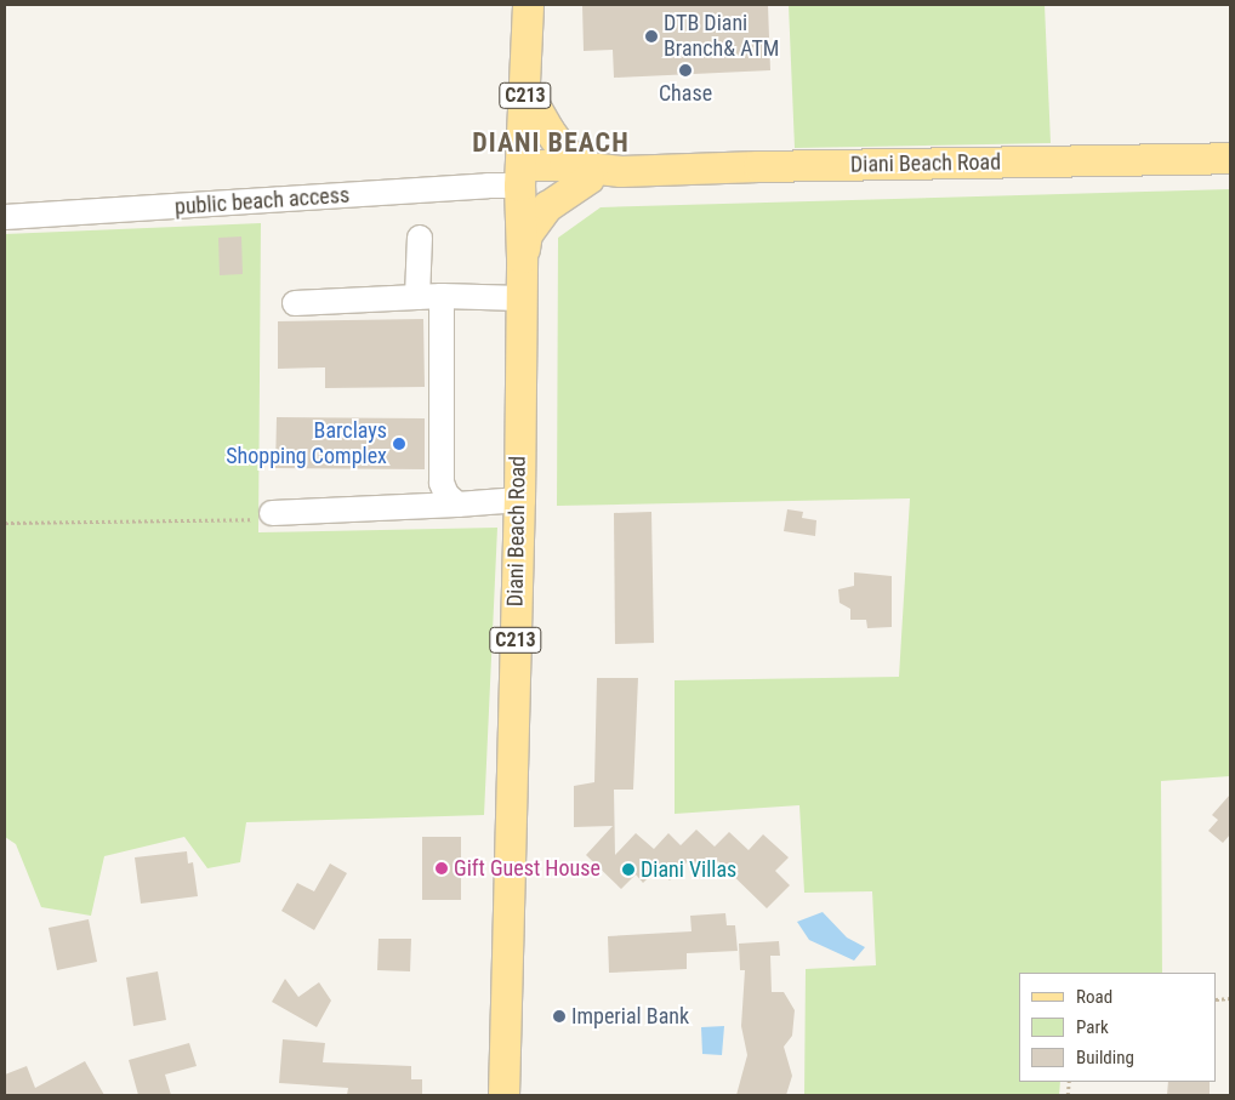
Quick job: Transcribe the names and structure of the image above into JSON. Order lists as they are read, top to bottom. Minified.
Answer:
{"streets":{"main road":["C213","Diani Beach Road"],"street":["public beach access"]},"crossings":[["Diani Beach Road","public beach access"]],"districts":["DIANI BEACH"],"places":["DTB Diani Branch& ATM","Chase","Barclays Shopping Complex","Gift Guest House","Diani Villas","Imperial Bank"],"legend":["Road","Park","Building"]}
